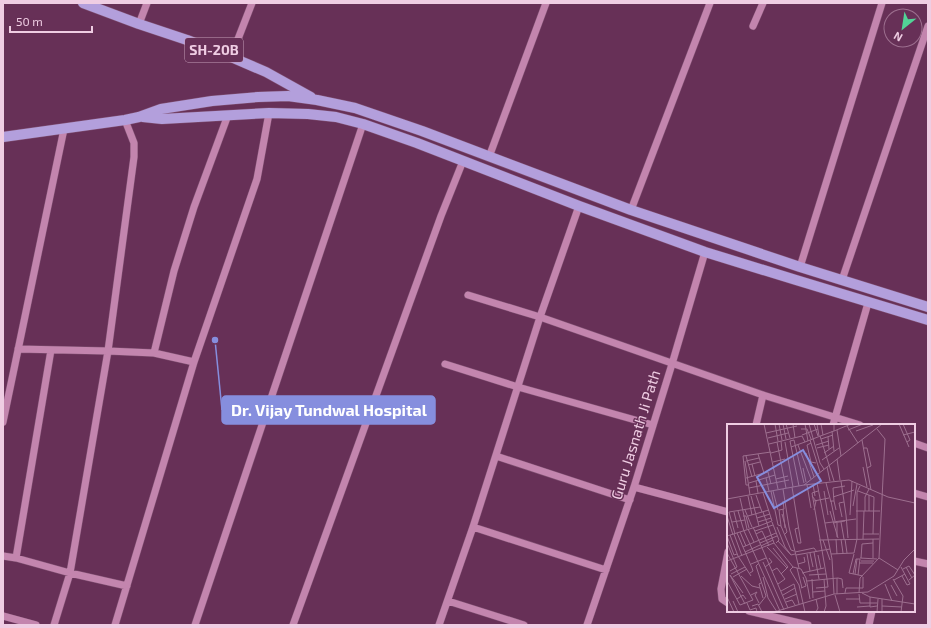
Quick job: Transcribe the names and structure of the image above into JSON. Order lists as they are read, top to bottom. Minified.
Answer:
{"streets":{"main road":["SH-20B"],"street":["Guru Jasnath Ji Path"]},"places":["Dr. Vijay Tundwal Hospital"],"scale_bar":"50 m","north":"bottom left"}
